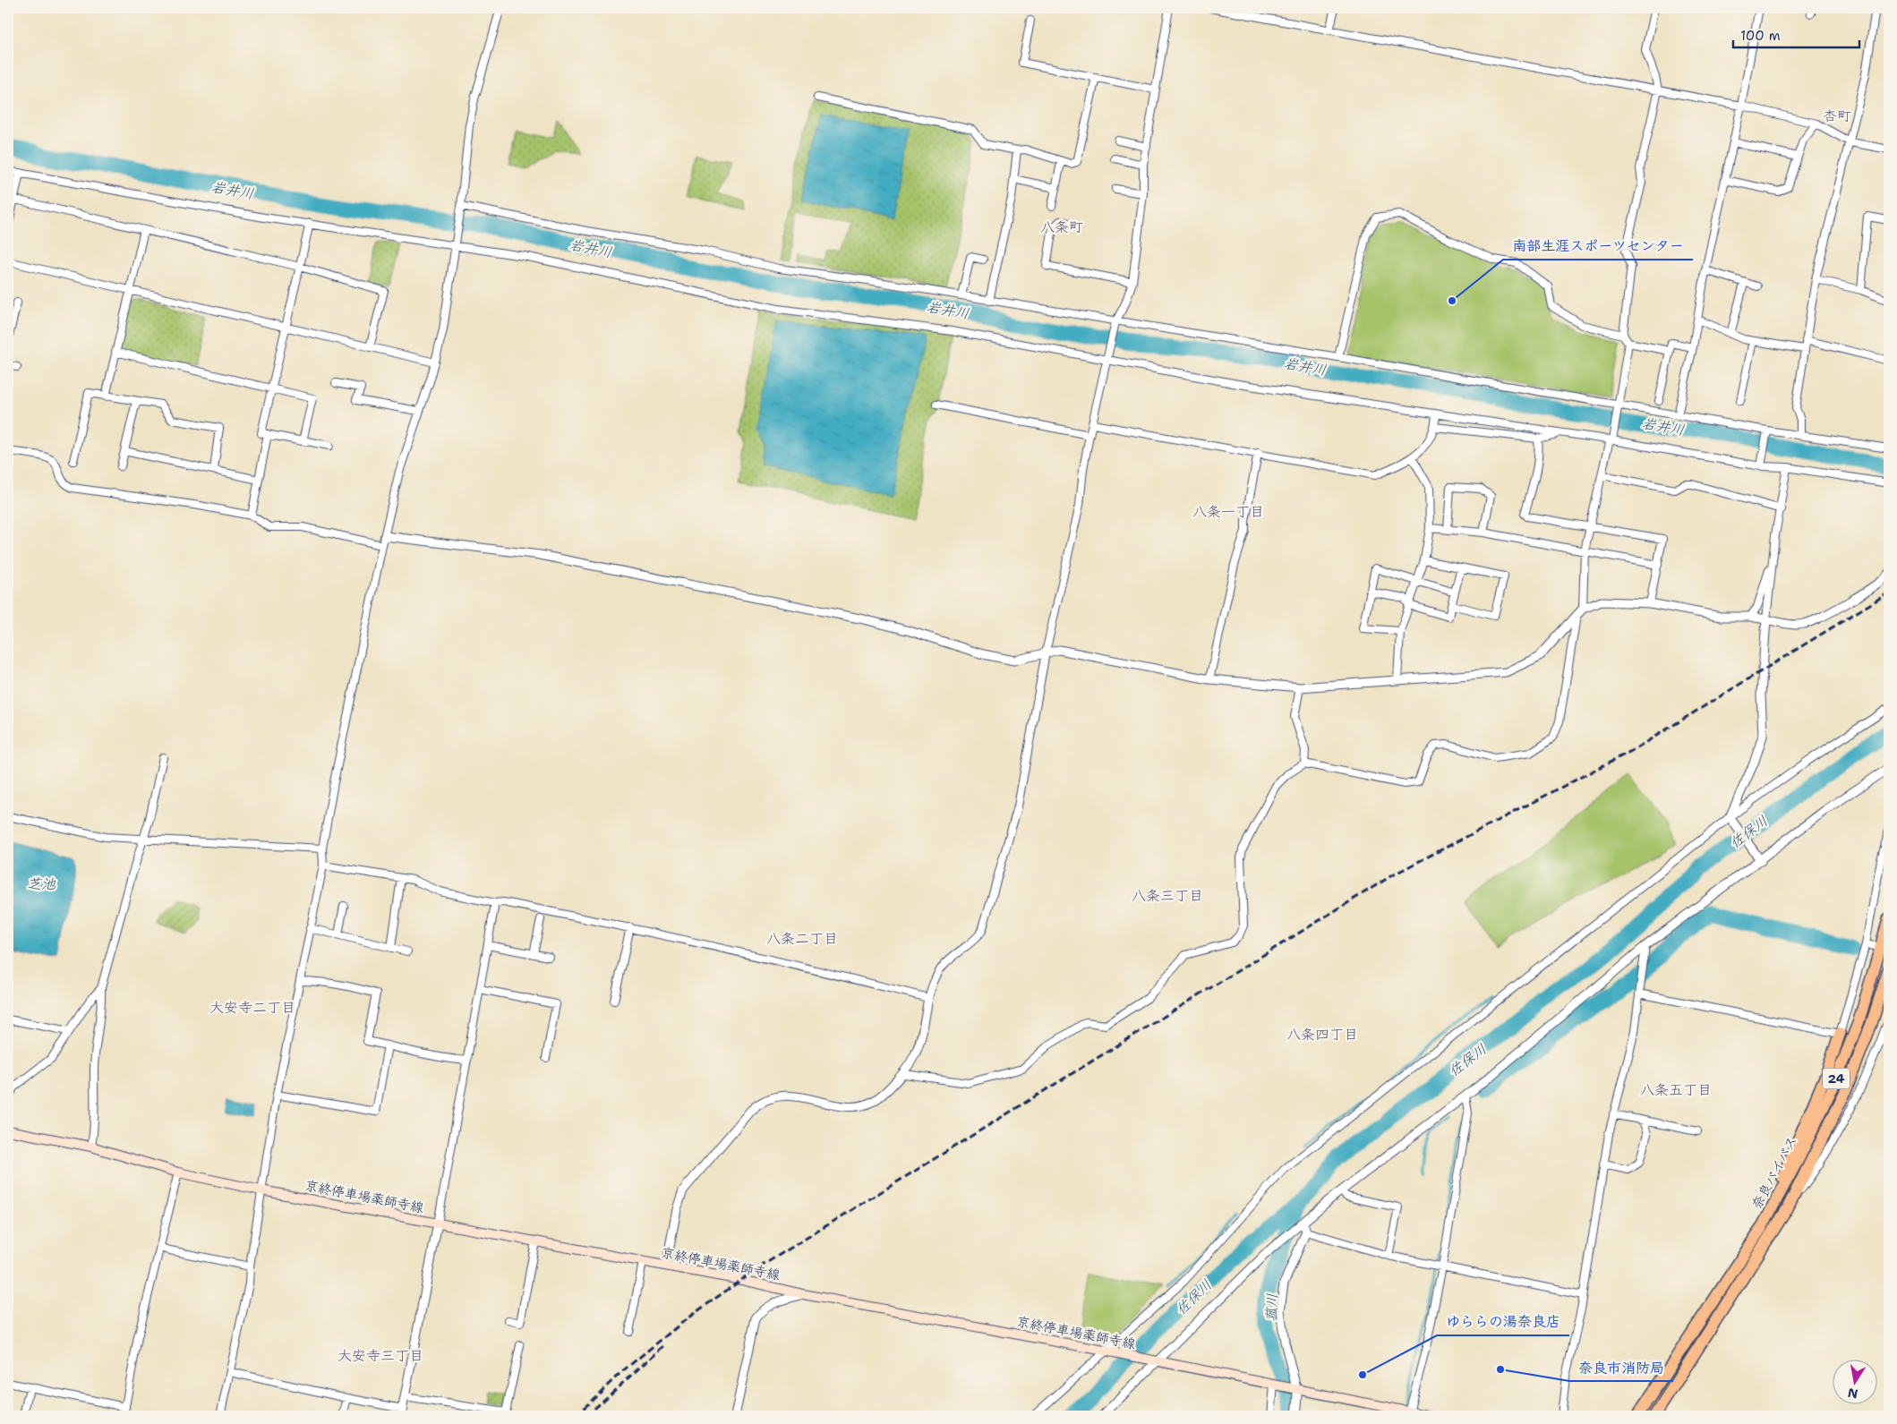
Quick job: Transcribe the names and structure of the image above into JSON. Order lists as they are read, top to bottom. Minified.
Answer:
{"streets":{"highway":["24","奈良バイパス"],"main road":["京終停車場薬師寺線"]},"districts":["杏町","八条町","八条一丁目","八条三丁目","八条二丁目","大安寺二丁目","八条四丁目","八条五丁目","大安寺三丁目"],"water":["岩井川","佐保川","芝池","菰川"],"places":["南部生涯スポーツセンター","奈良市消防局","ゆららの湯奈良店"],"scale_bar":"100 m","north":"bottom"}
